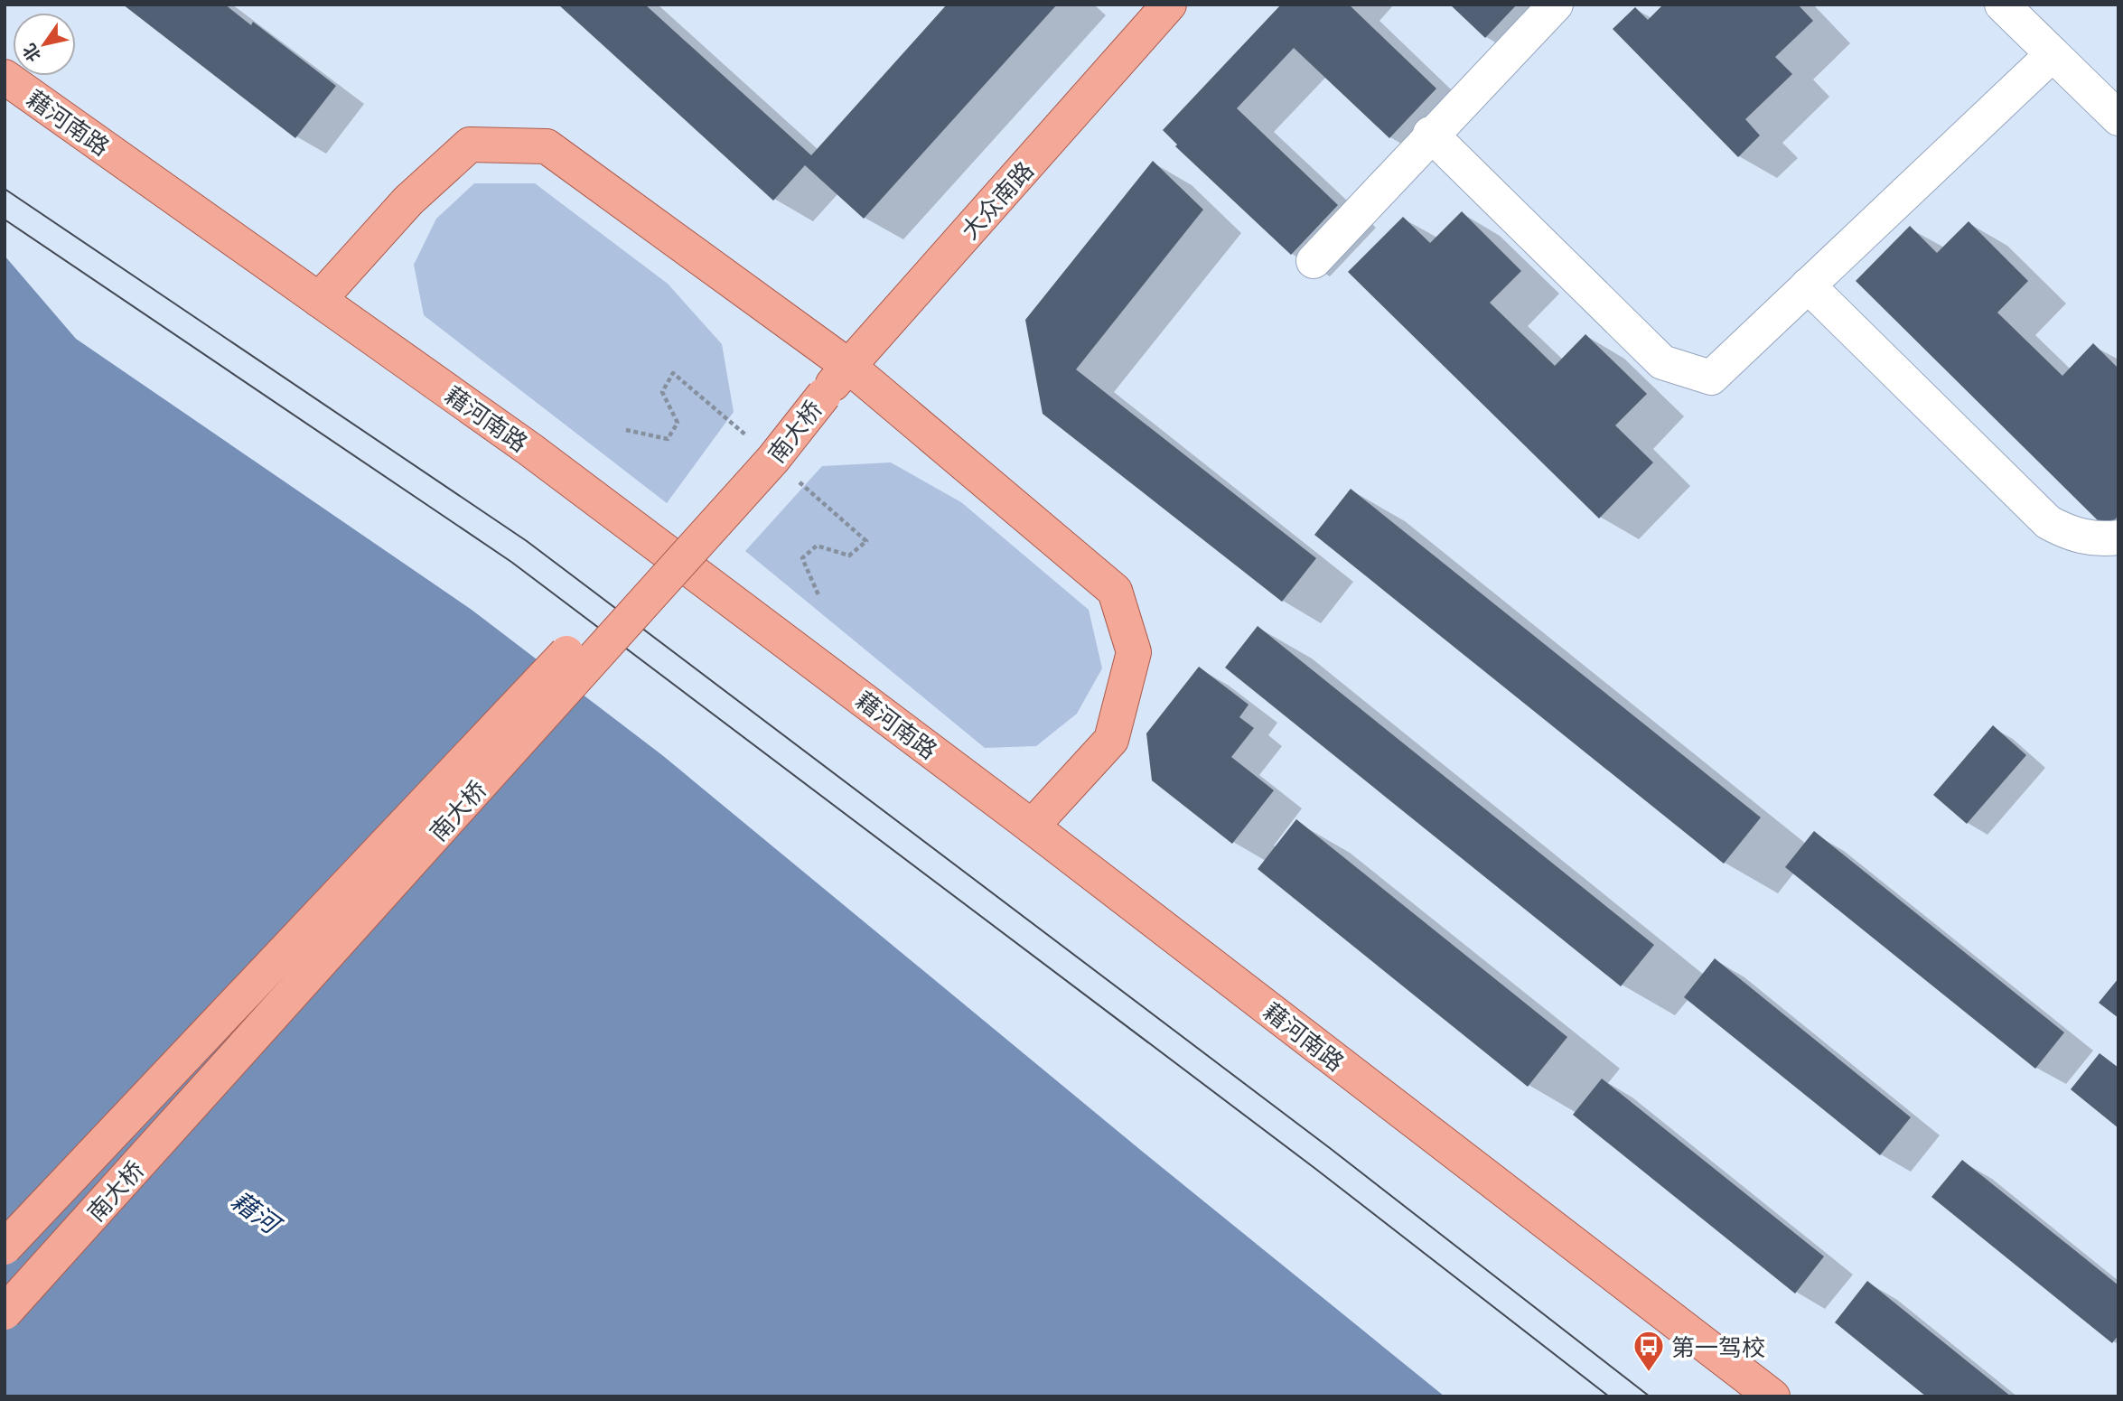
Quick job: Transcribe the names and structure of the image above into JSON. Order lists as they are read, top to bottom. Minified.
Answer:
{"streets":{"main road":["藉河南路","大众南路","南大桥"]},"crossings":[["大众南路","南大桥"]],"water":["藉河"],"places":{"bus stop":["第一驾校"]},"north":"bottom left"}
